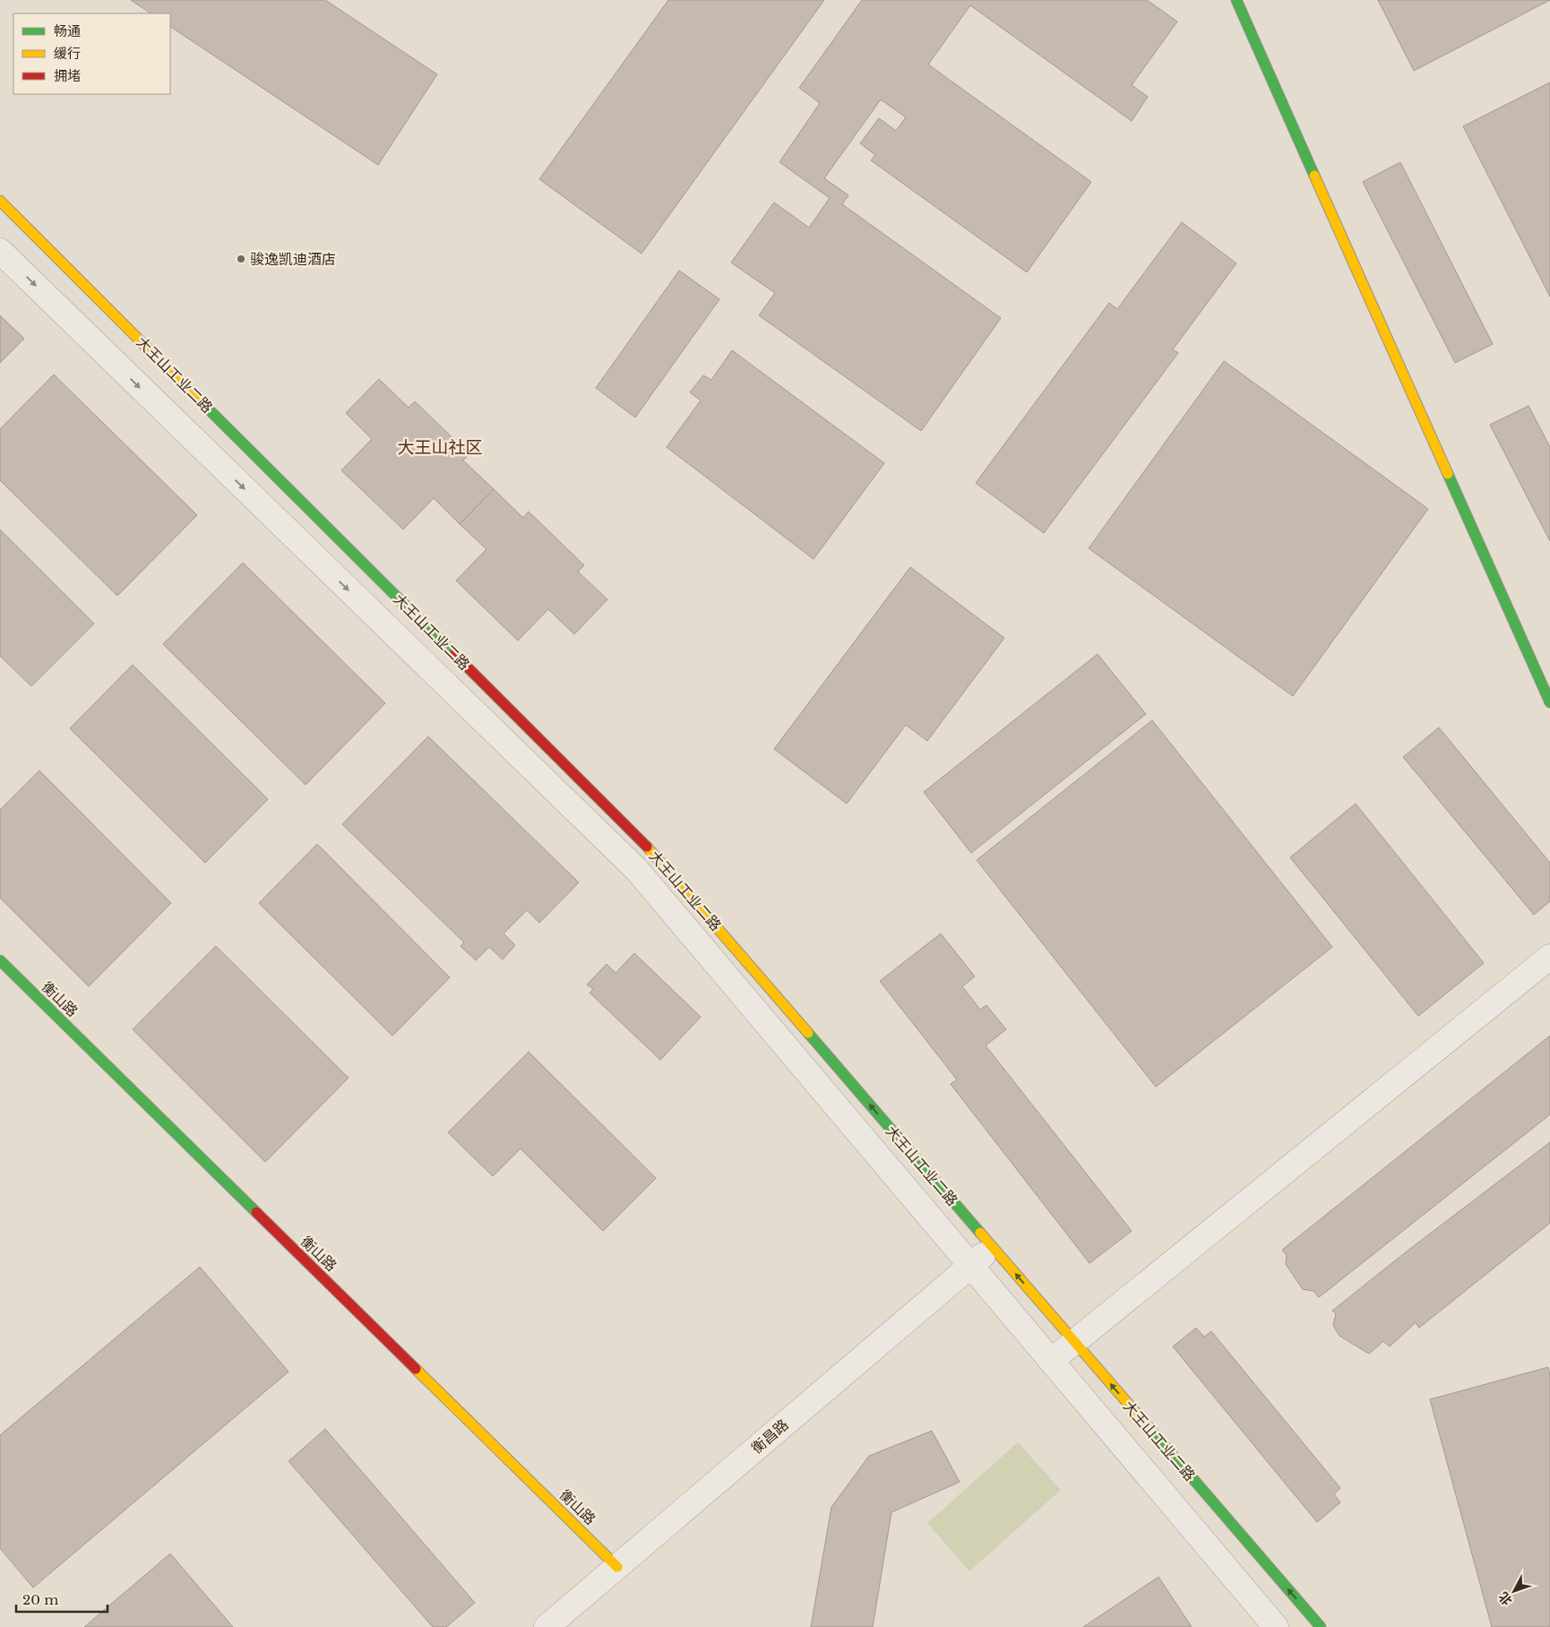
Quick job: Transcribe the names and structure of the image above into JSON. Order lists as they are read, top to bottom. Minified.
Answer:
{"streets":{"street":["大王山工业二路","衡山路","衡昌路"]},"crossings":[["大王山工业二路","衡昌路"],["衡山路","衡昌路"]],"districts":["大王山社区"],"places":["骏逸凯迪酒店"],"legend":["畅通","缓行","拥堵"],"scale_bar":"20 m","north":"bottom left"}
